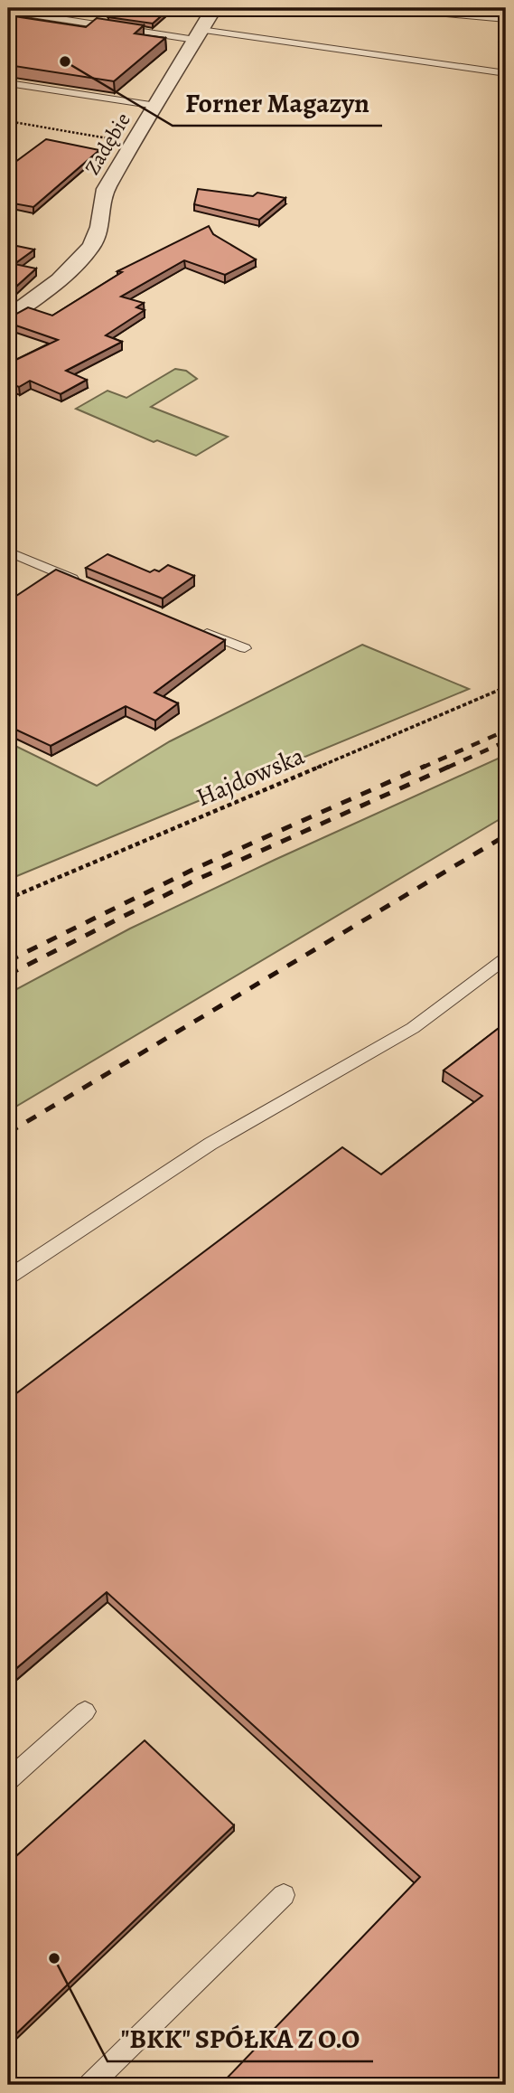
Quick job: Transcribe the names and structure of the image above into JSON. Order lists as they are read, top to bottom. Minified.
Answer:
{"streets":{"street":["Zadębie"],"path":["Hajdowska"]},"places":["Forner Magazyn","\"BKK\" SPÓŁKA Z O.O"]}
